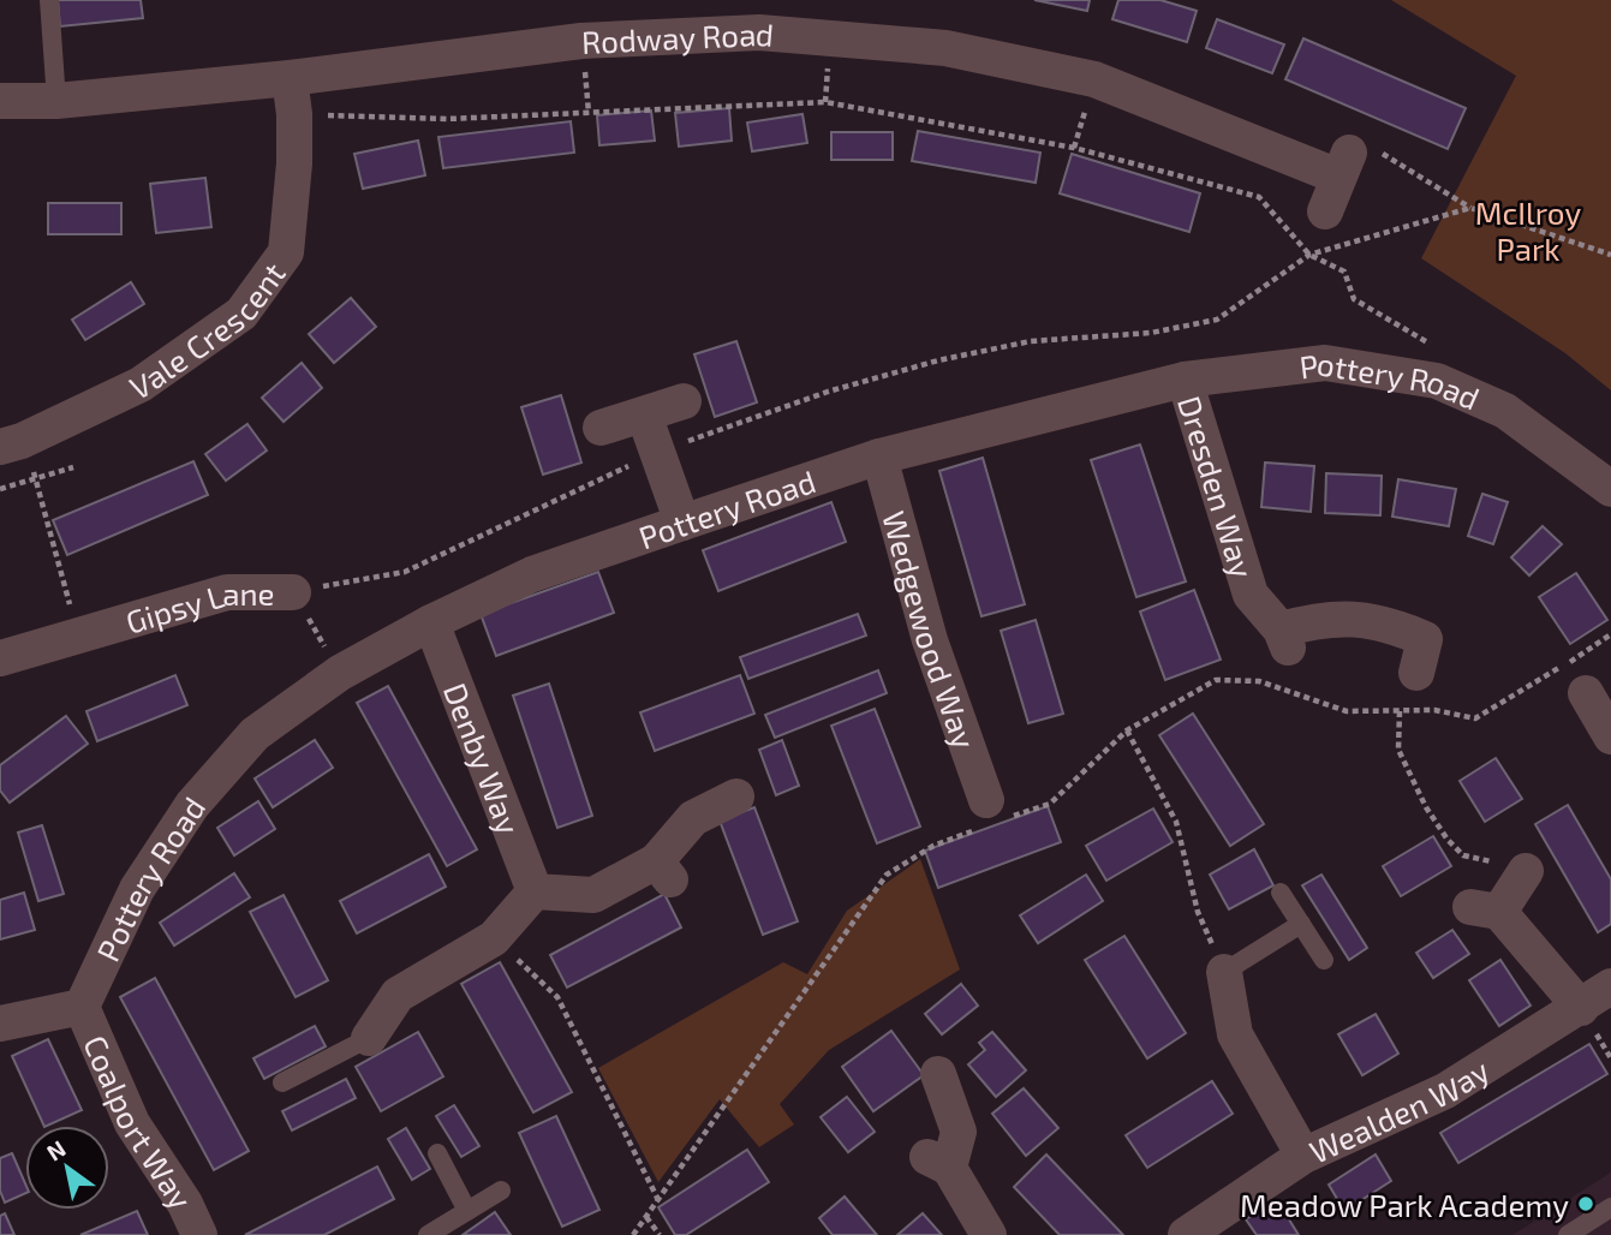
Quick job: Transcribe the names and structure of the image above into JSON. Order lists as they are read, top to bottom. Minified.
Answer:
{"streets":{"street":["Rodway Road","Vale Crescent","Pottery Road","Dresden Way","Gipsy Lane","Wedgewood Way","Denby Way","Wealden Way","Coalport Way"]},"crossings":[["Rodway Road","Vale Crescent"],["Pottery Road","Dresden Way"],["Pottery Road","Wedgewood Way"],["Pottery Road","Denby Way"],["Pottery Road","Coalport Way"]],"parks":["McIlroy Park"],"places":["Meadow Park Academy"],"north":"top left"}
